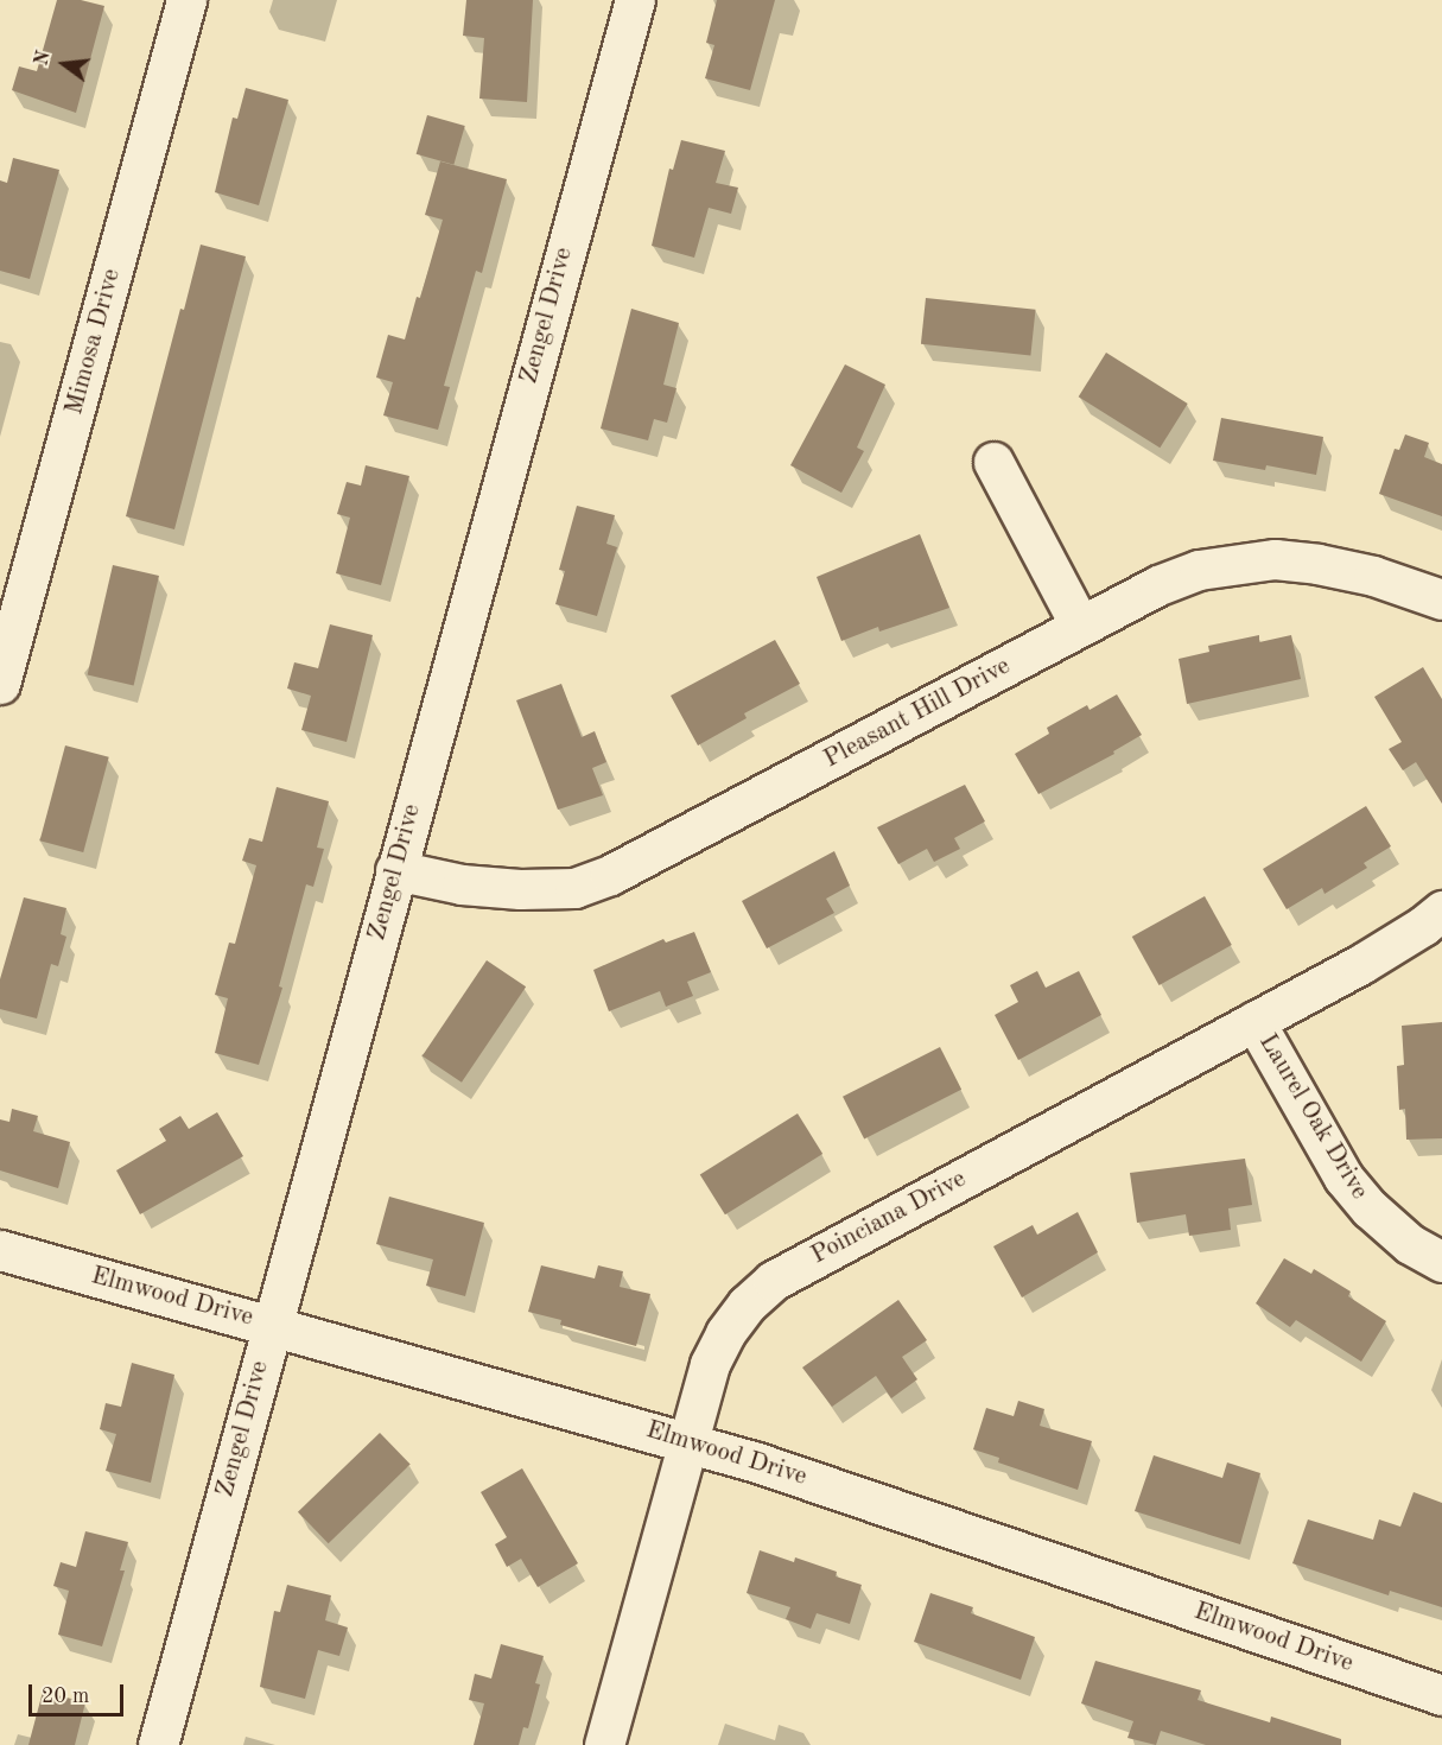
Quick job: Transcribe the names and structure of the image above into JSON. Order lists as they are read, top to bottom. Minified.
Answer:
{"streets":{"street":["Zengel Drive","Mimosa Drive","Pleasant Hill Drive","Laurel Oak Drive","Poinciana Drive","Elmwood Drive"]},"crossings":[["Zengel Drive","Pleasant Hill Drive"],["Zengel Drive","Elmwood Drive"],["Laurel Oak Drive","Poinciana Drive"],["Poinciana Drive","Elmwood Drive"]],"scale_bar":"20 m","north":"left"}
